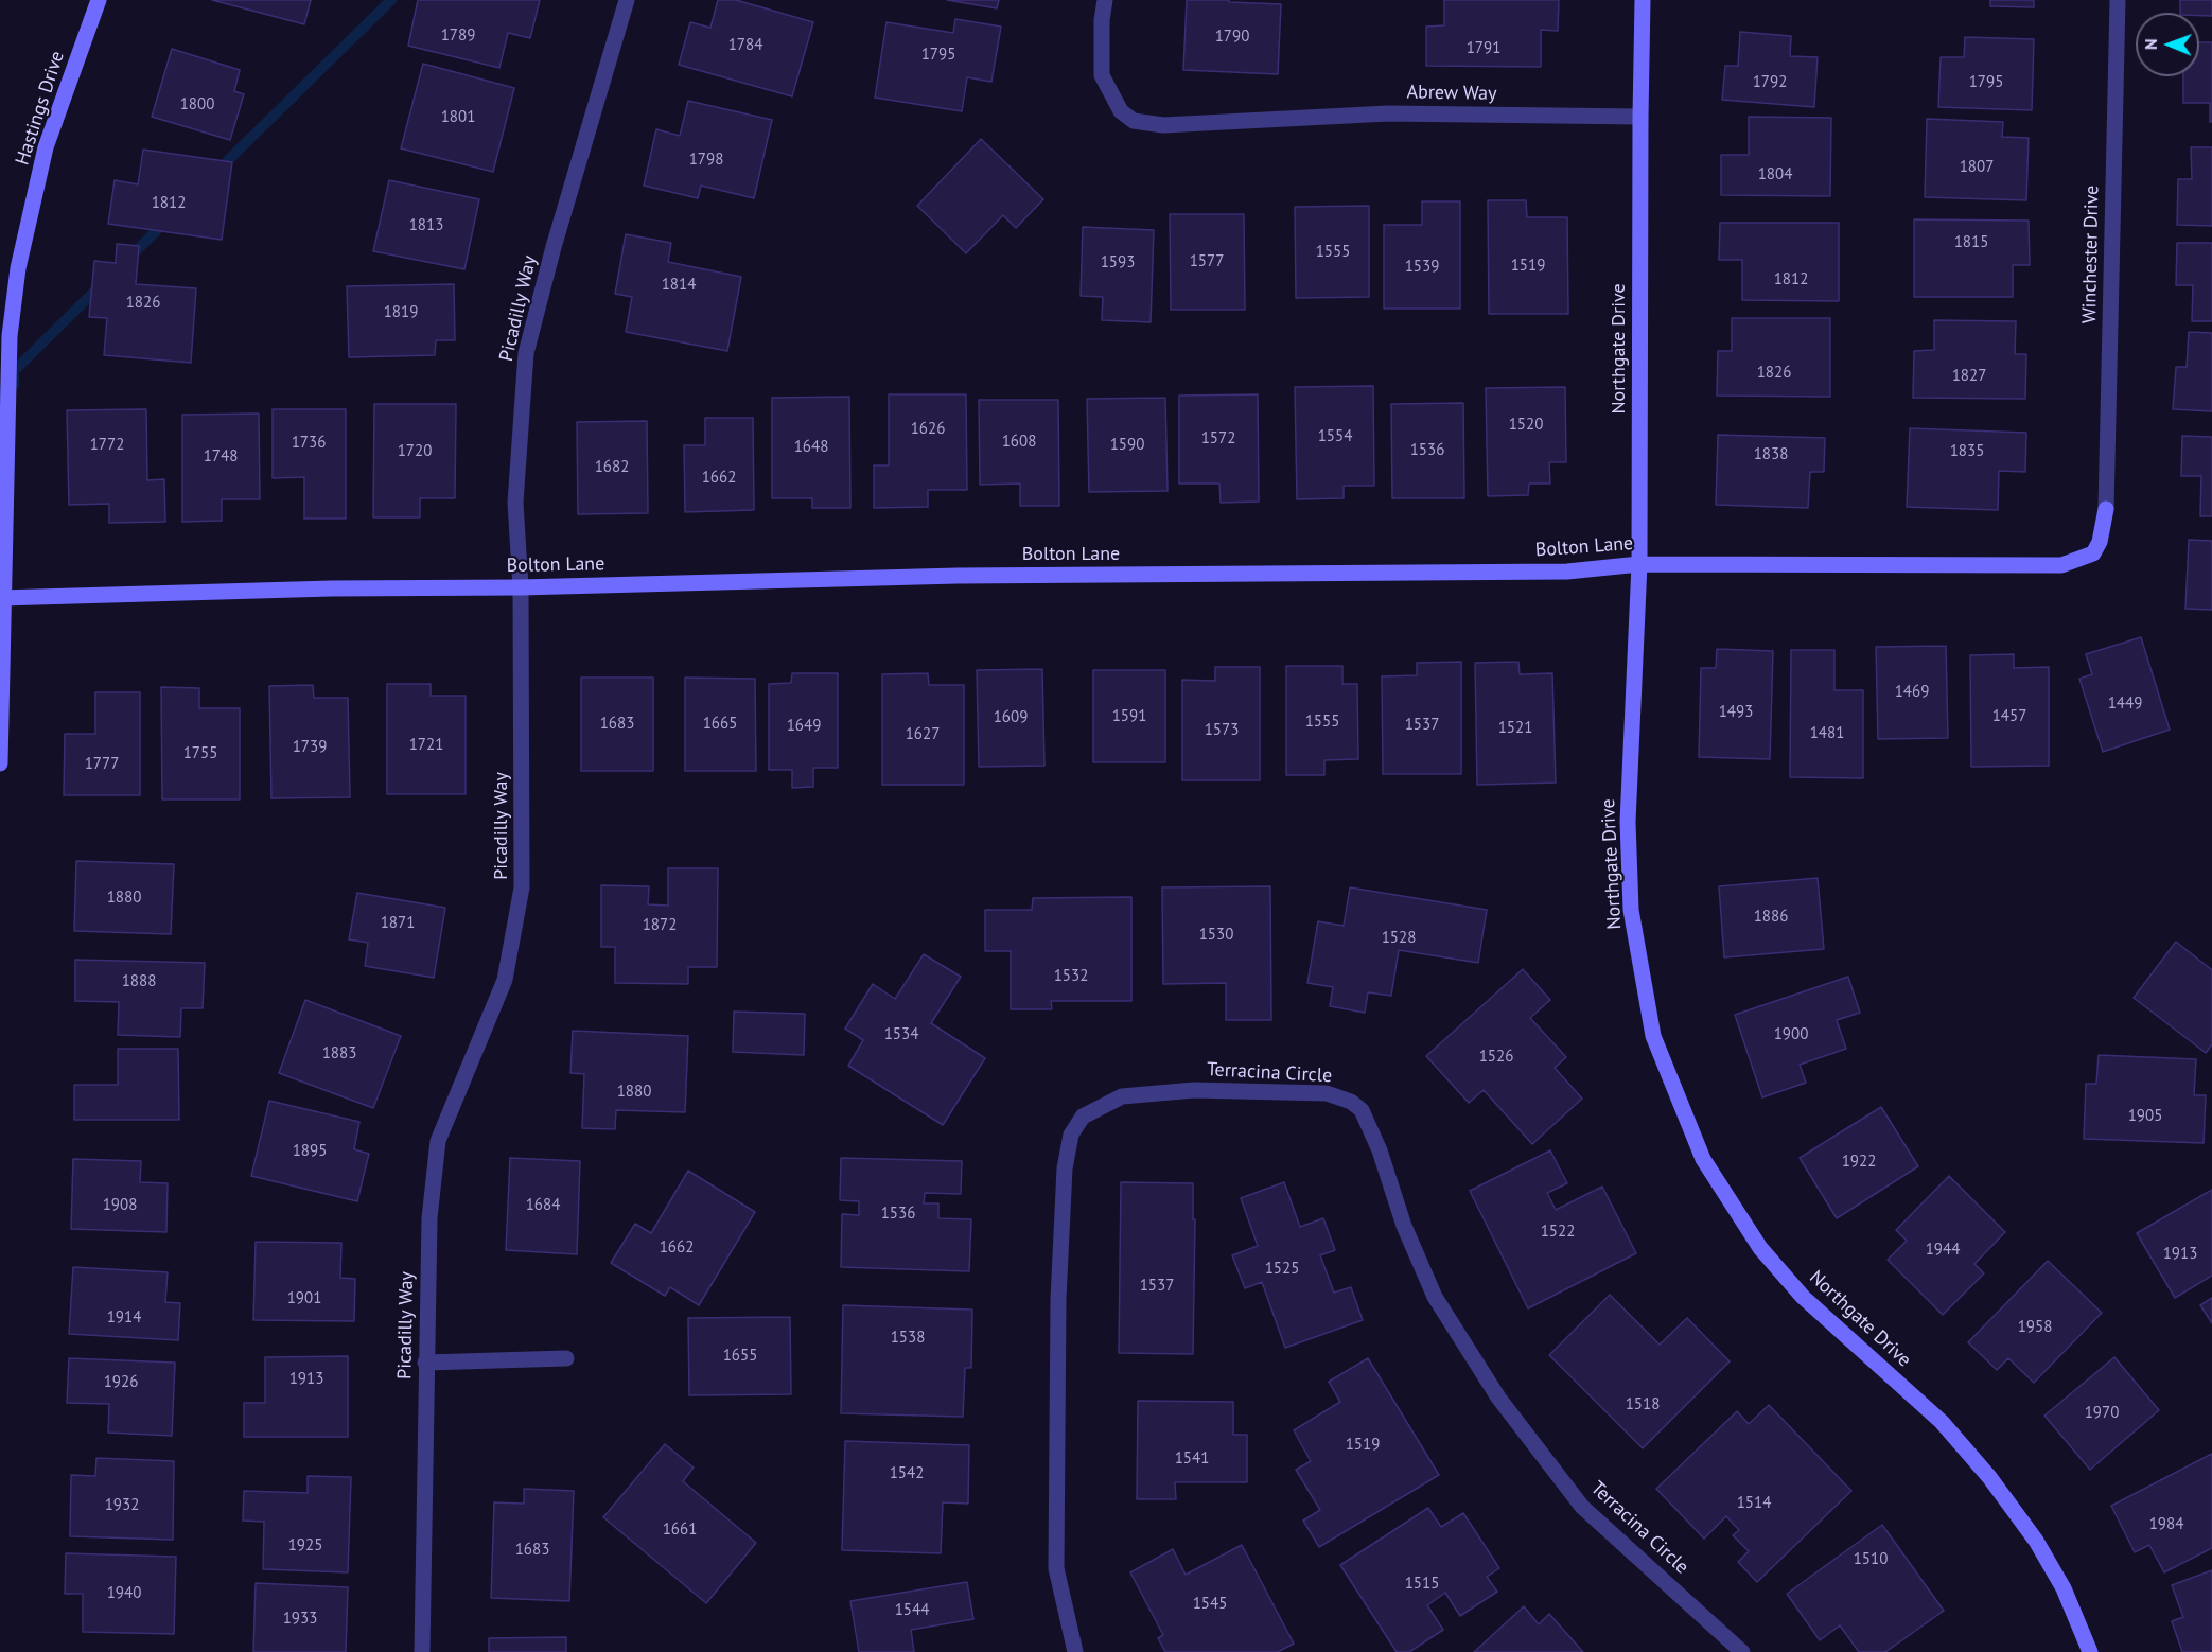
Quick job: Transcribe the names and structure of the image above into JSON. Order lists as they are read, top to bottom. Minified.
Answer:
{"streets":{"street":["Abrew Way","Hastings Drive","Winchester Drive","Picadilly Way","Northgate Drive","Bolton Lane","Terracina Circle"]},"crossings":[["Abrew Way","Northgate Drive"],["Hastings Drive","Bolton Lane"],["Winchester Drive","Bolton Lane"],["Picadilly Way","Bolton Lane"],["Northgate Drive","Bolton Lane"]],"house_numbers":["1789","1790","1784","1791","1795","1792","1795","1800","1801","1798","1807","1804","1812","1813","1815","1555","1577","1593","1519","1539","1812","1814","1826","1819","1826","1827","1520","1626","1554","1572","1608","1736","1772","1590","1648","1536","1720","1835","1838","1748","1682","1662","1469","1449","1493","1591","1457","1609","1555","1683","1665","1537","1649","1521","1573","1481","1627","1721","1739","1755","1777","1880","1886","1871","1872","1530","1528","1532","1888","1534","1900","1883","1526","1880","1905","1895","1922","1908","1684","1536","1522","1662","1944","1913","1525","1537","1901","1914","1958","1538","1655","1913","1926","1518","1970","1519","1541","1542","1514","1932","1984","1661","1925","1683","1510","1515","1940","1545","1544","1933"],"north":"left"}
